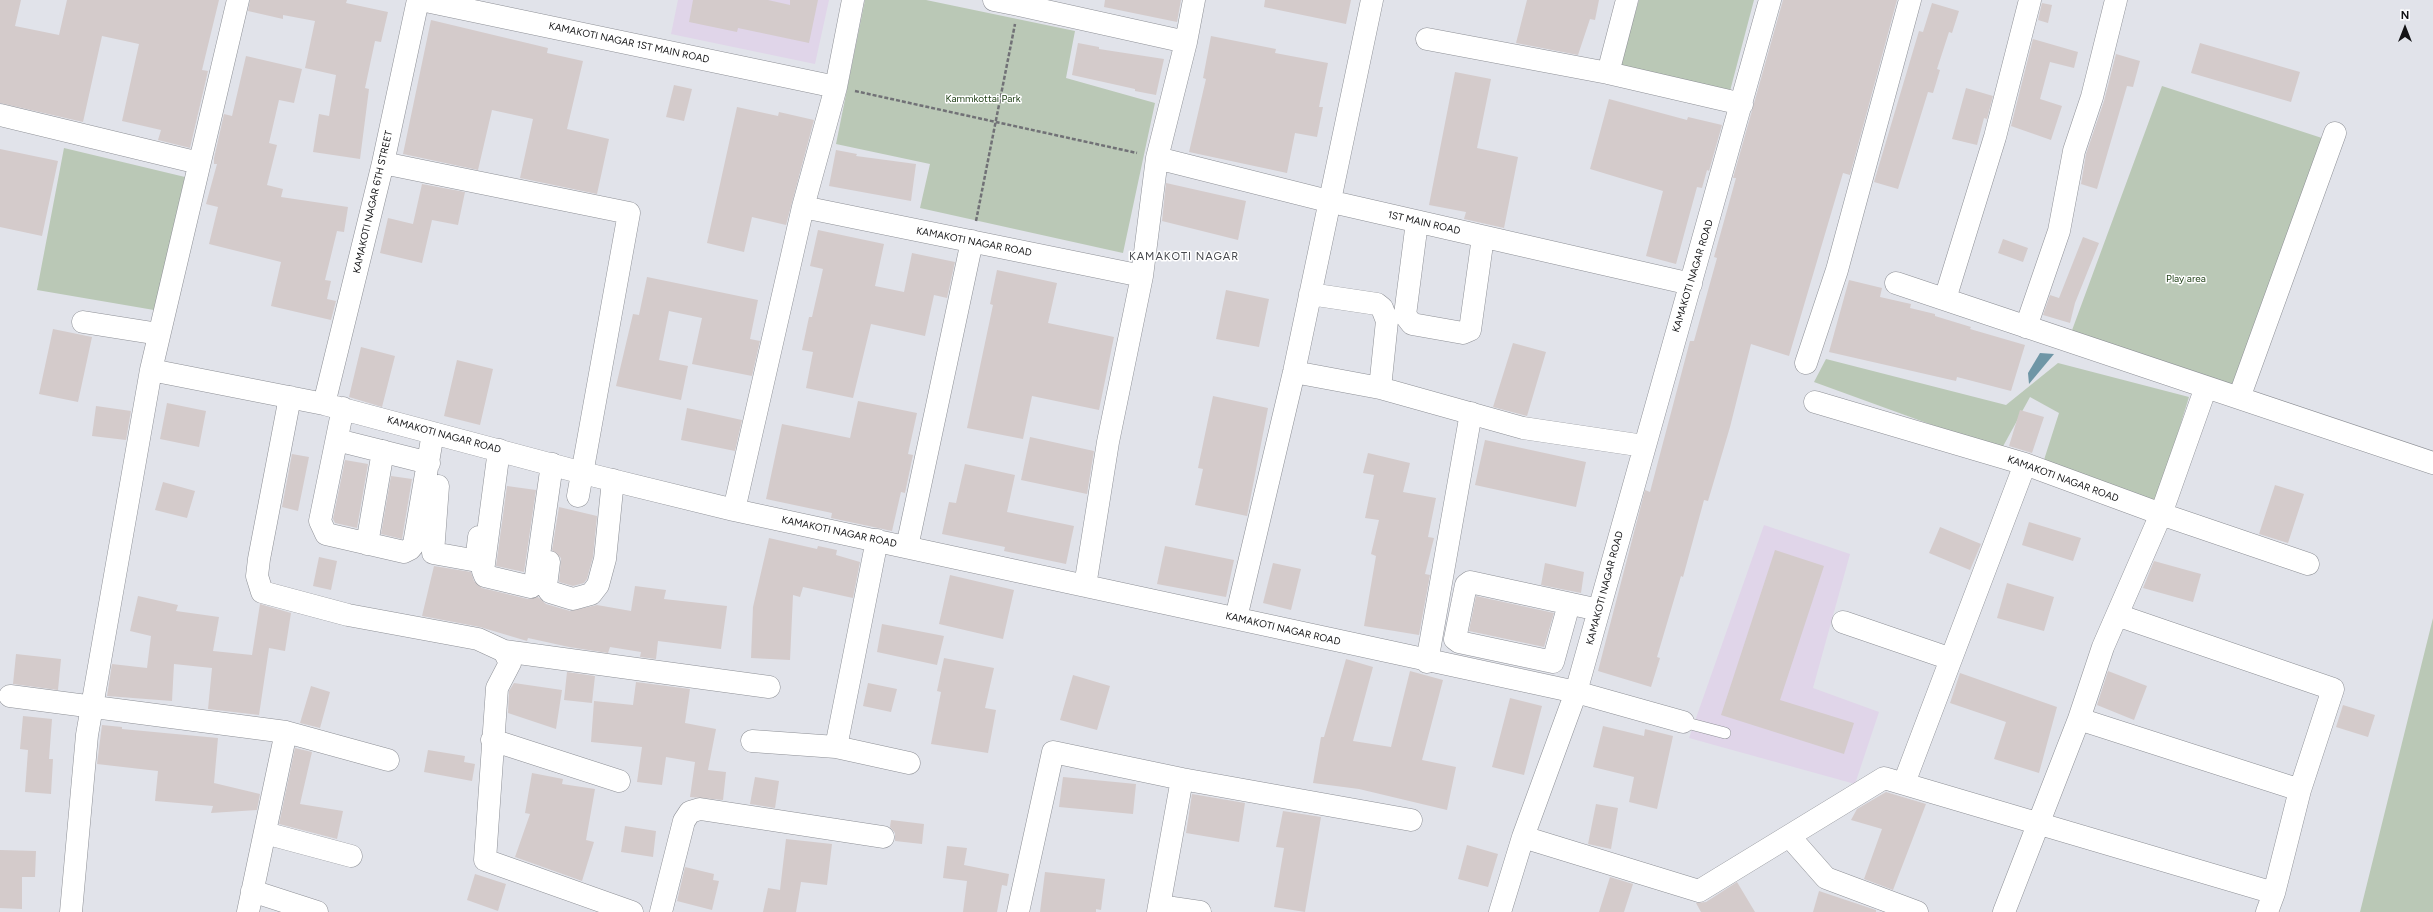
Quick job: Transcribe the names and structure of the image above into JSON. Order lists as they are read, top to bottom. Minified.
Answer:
{"streets":{"street":["KAMAKOTI NAGAR 1ST MAIN ROAD","KAMAKOTI NAGAR 6TH STREET","1ST MAIN ROAD","KAMAKOTI NAGAR ROAD"]},"crossings":[["KAMAKOTI NAGAR 1ST MAIN ROAD","KAMAKOTI NAGAR 6TH STREET"],["KAMAKOTI NAGAR 6TH STREET","KAMAKOTI NAGAR ROAD"],["1ST MAIN ROAD","KAMAKOTI NAGAR ROAD"]],"districts":["KAMAKOTI NAGAR"],"parks":["Kammkottai Park","Play area"],"north":"top"}
